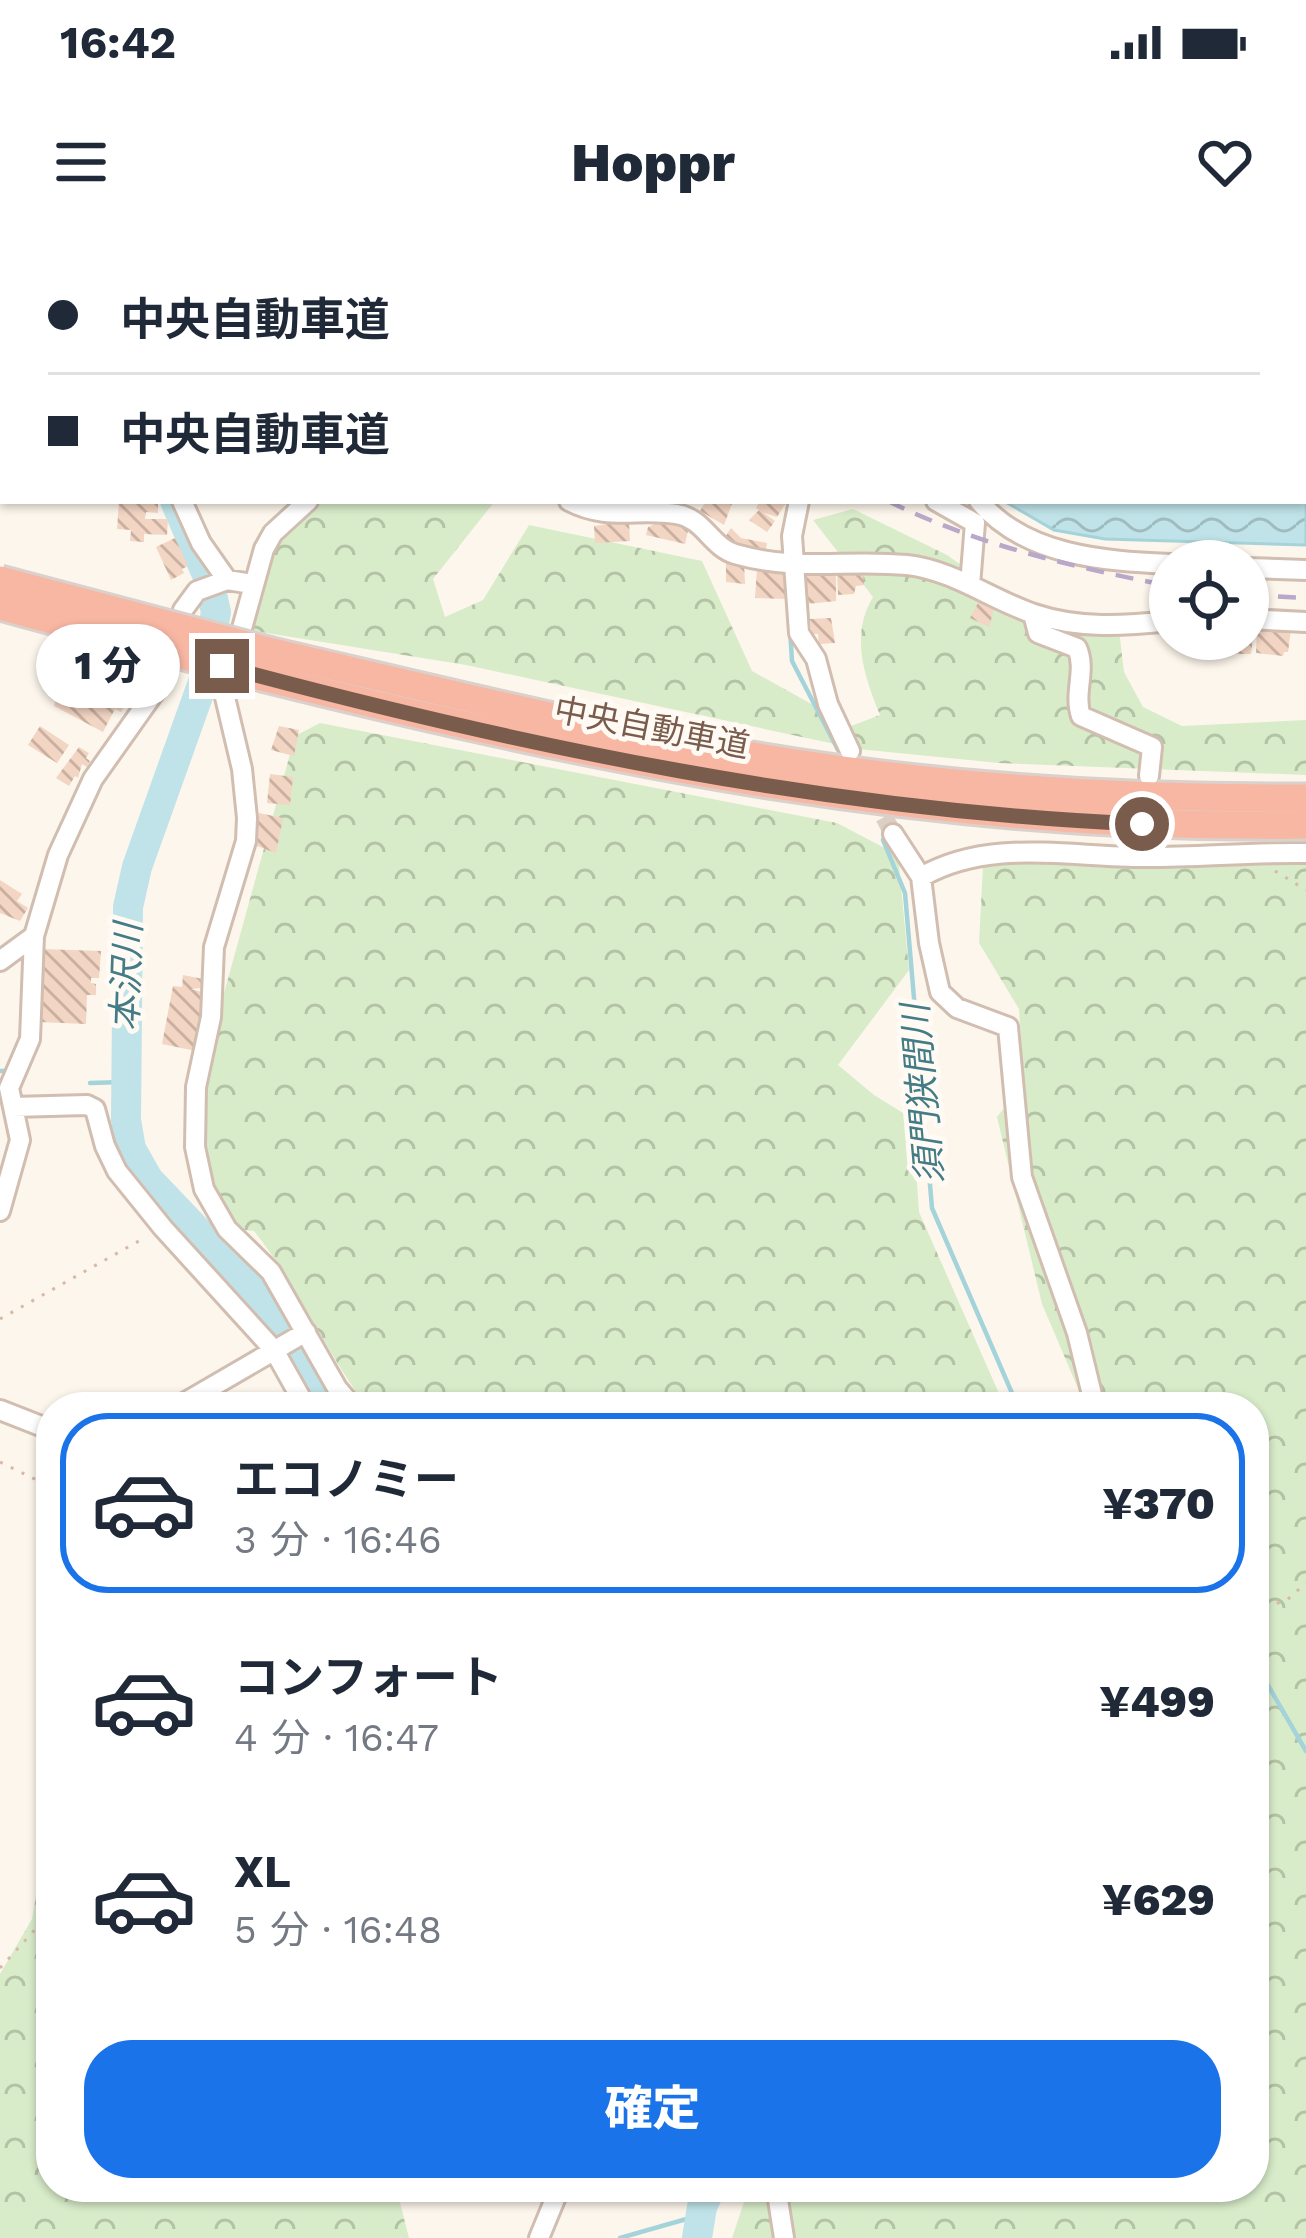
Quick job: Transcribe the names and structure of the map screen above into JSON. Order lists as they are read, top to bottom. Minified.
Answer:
{"streets":{"highway":["中央自動車道"]},"water":["本沢川","須門狭間川"],"page":{"status":"16:42","header":"Hoppr","banner":["中央自動車道","中央自動車道"],"bubble":"1 分","list":[{"name":"エコノミー","note":"3 分 · 16:46","value":"¥370"},{"name":"コンフォート","note":"4 分 · 16:47","value":"¥499"},{"name":"XL","note":"5 分 · 16:48","value":"¥629"}],"buttons":"確定"}}
